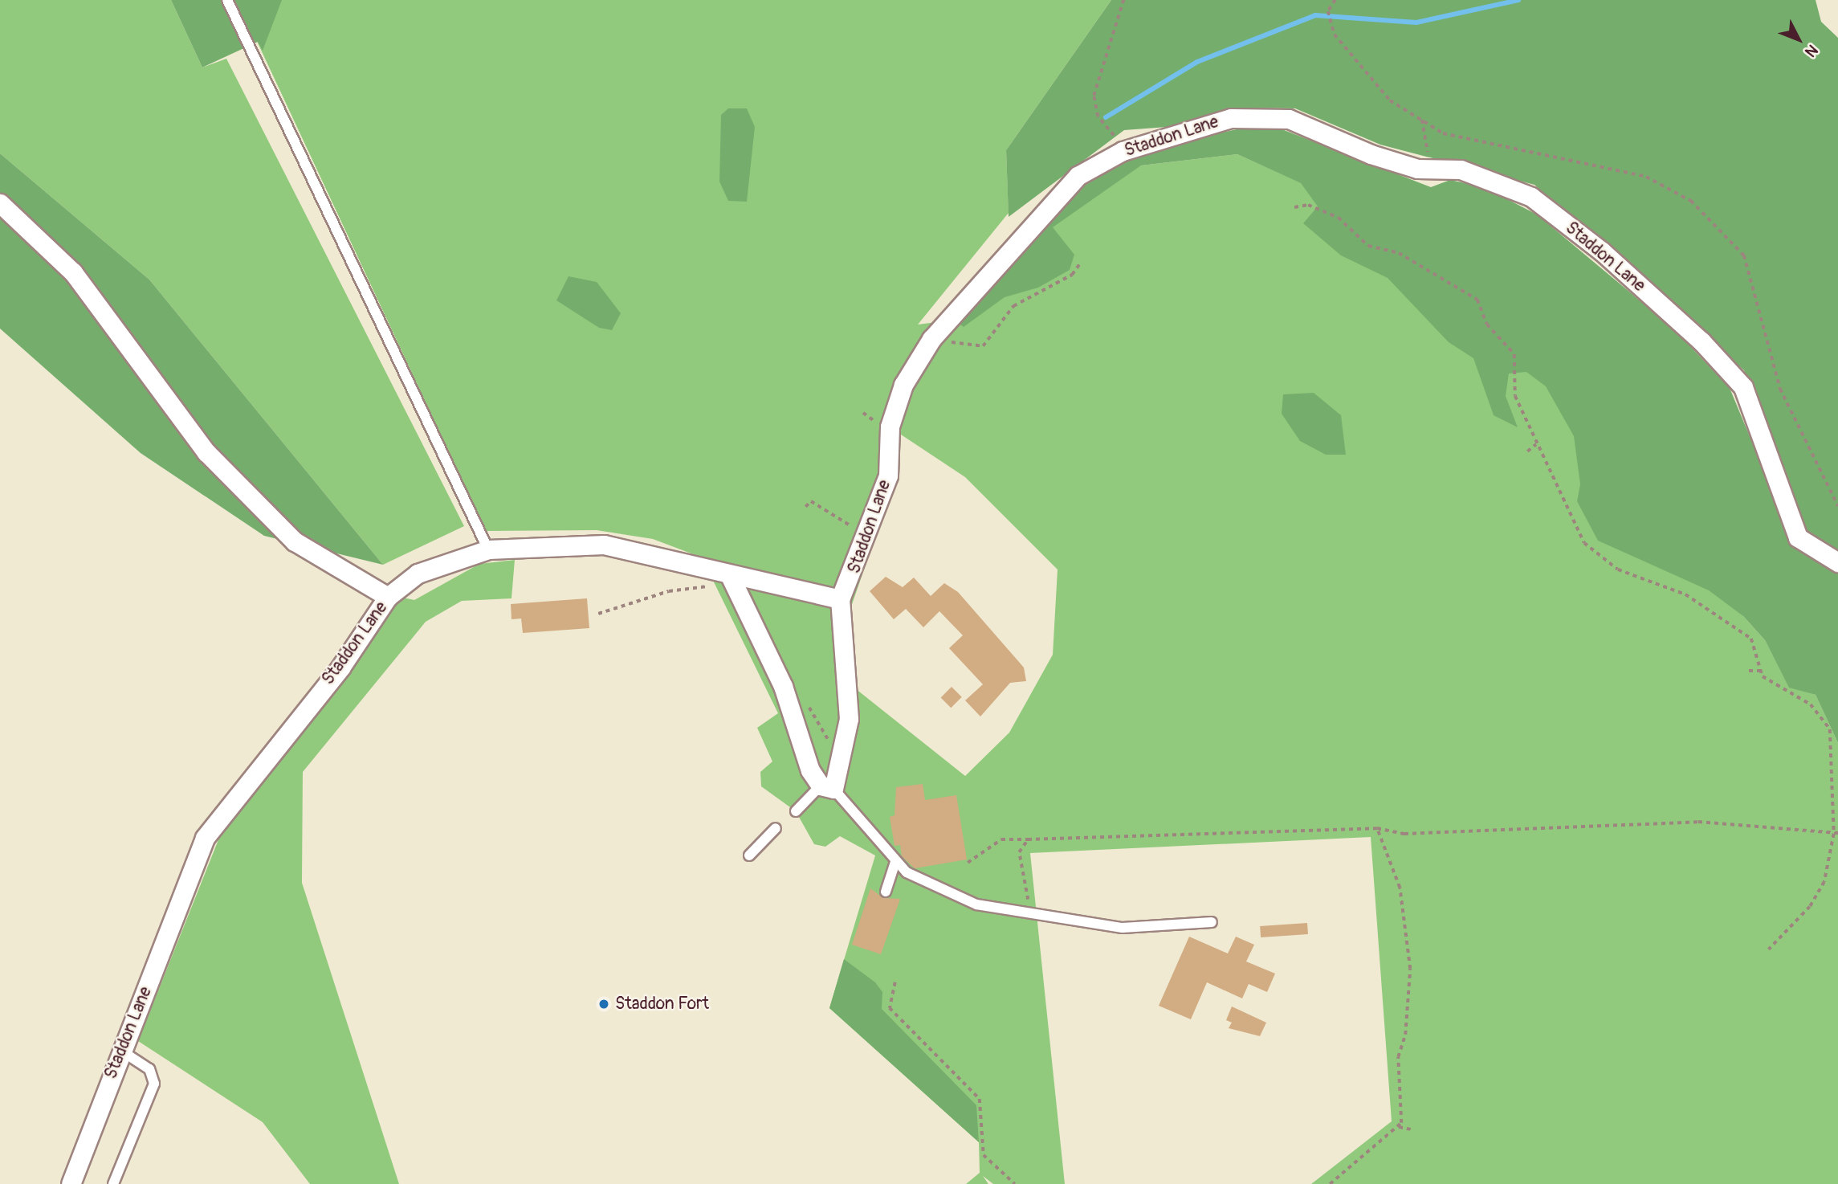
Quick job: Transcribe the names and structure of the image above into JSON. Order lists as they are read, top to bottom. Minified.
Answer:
{"streets":{"street":["Staddon Lane"]},"places":["Staddon Fort"],"north":"bottom right"}
